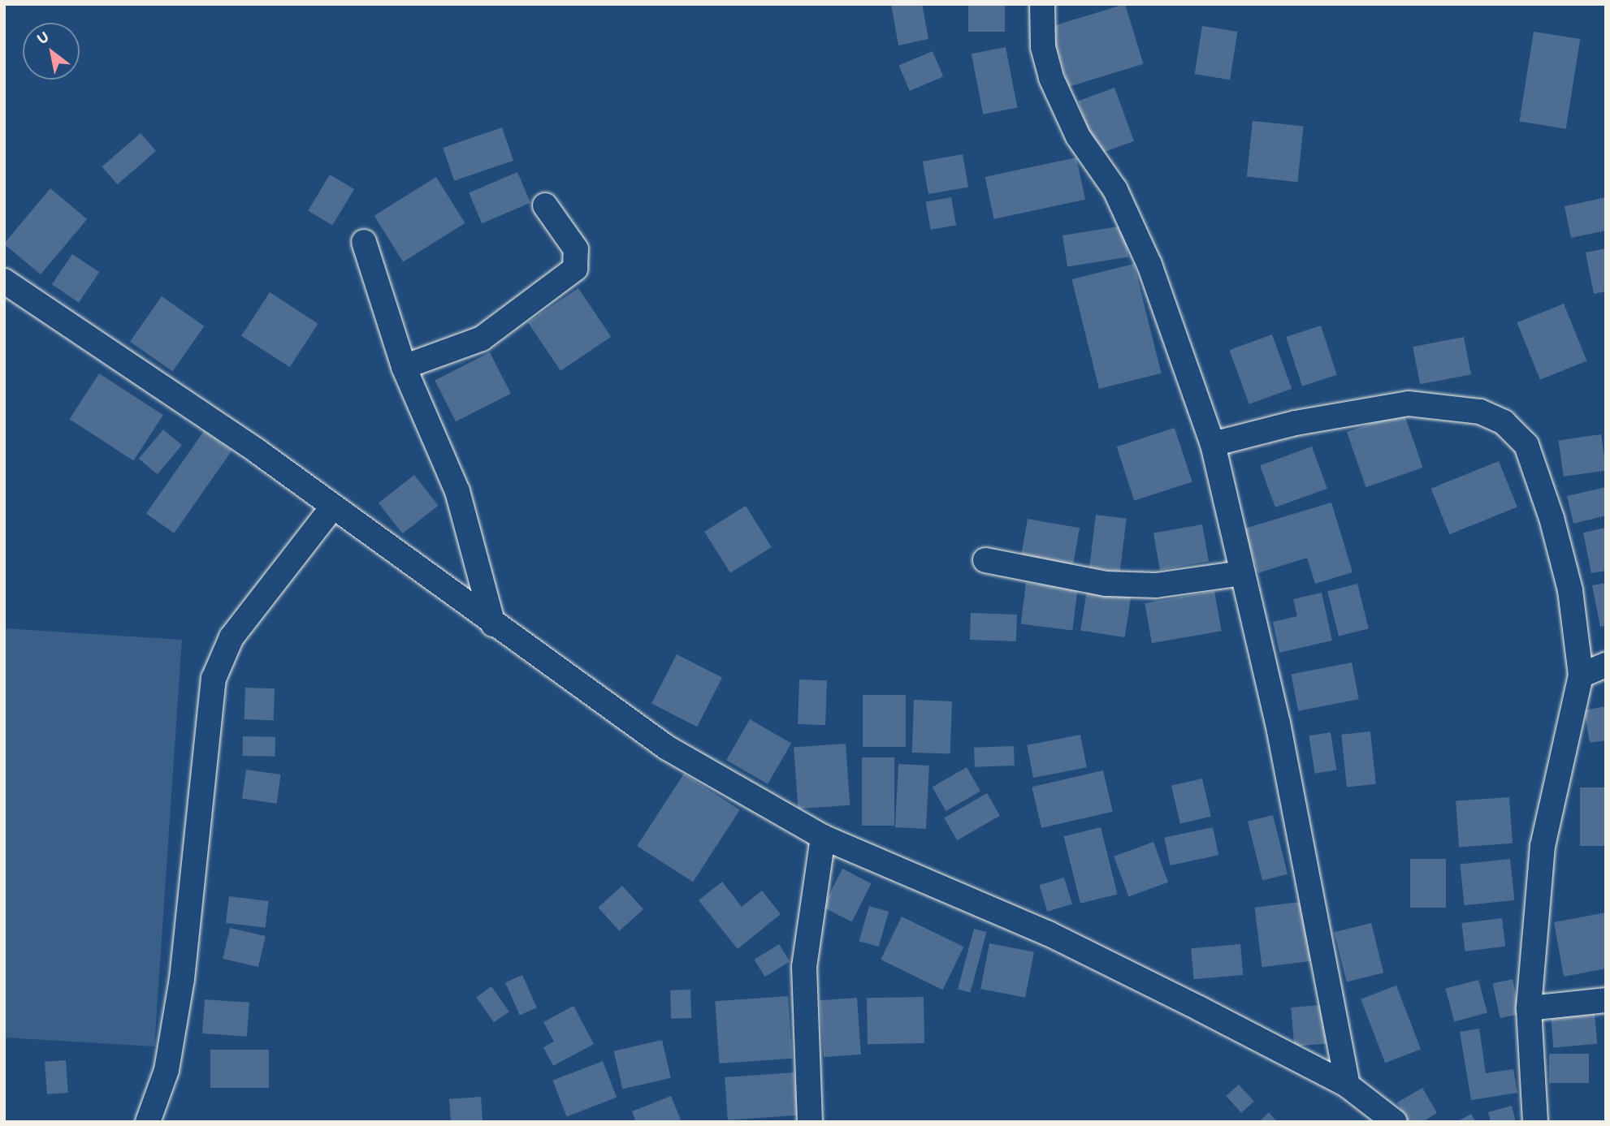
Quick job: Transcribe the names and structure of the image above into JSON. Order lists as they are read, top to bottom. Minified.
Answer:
{"north":"top left"}
